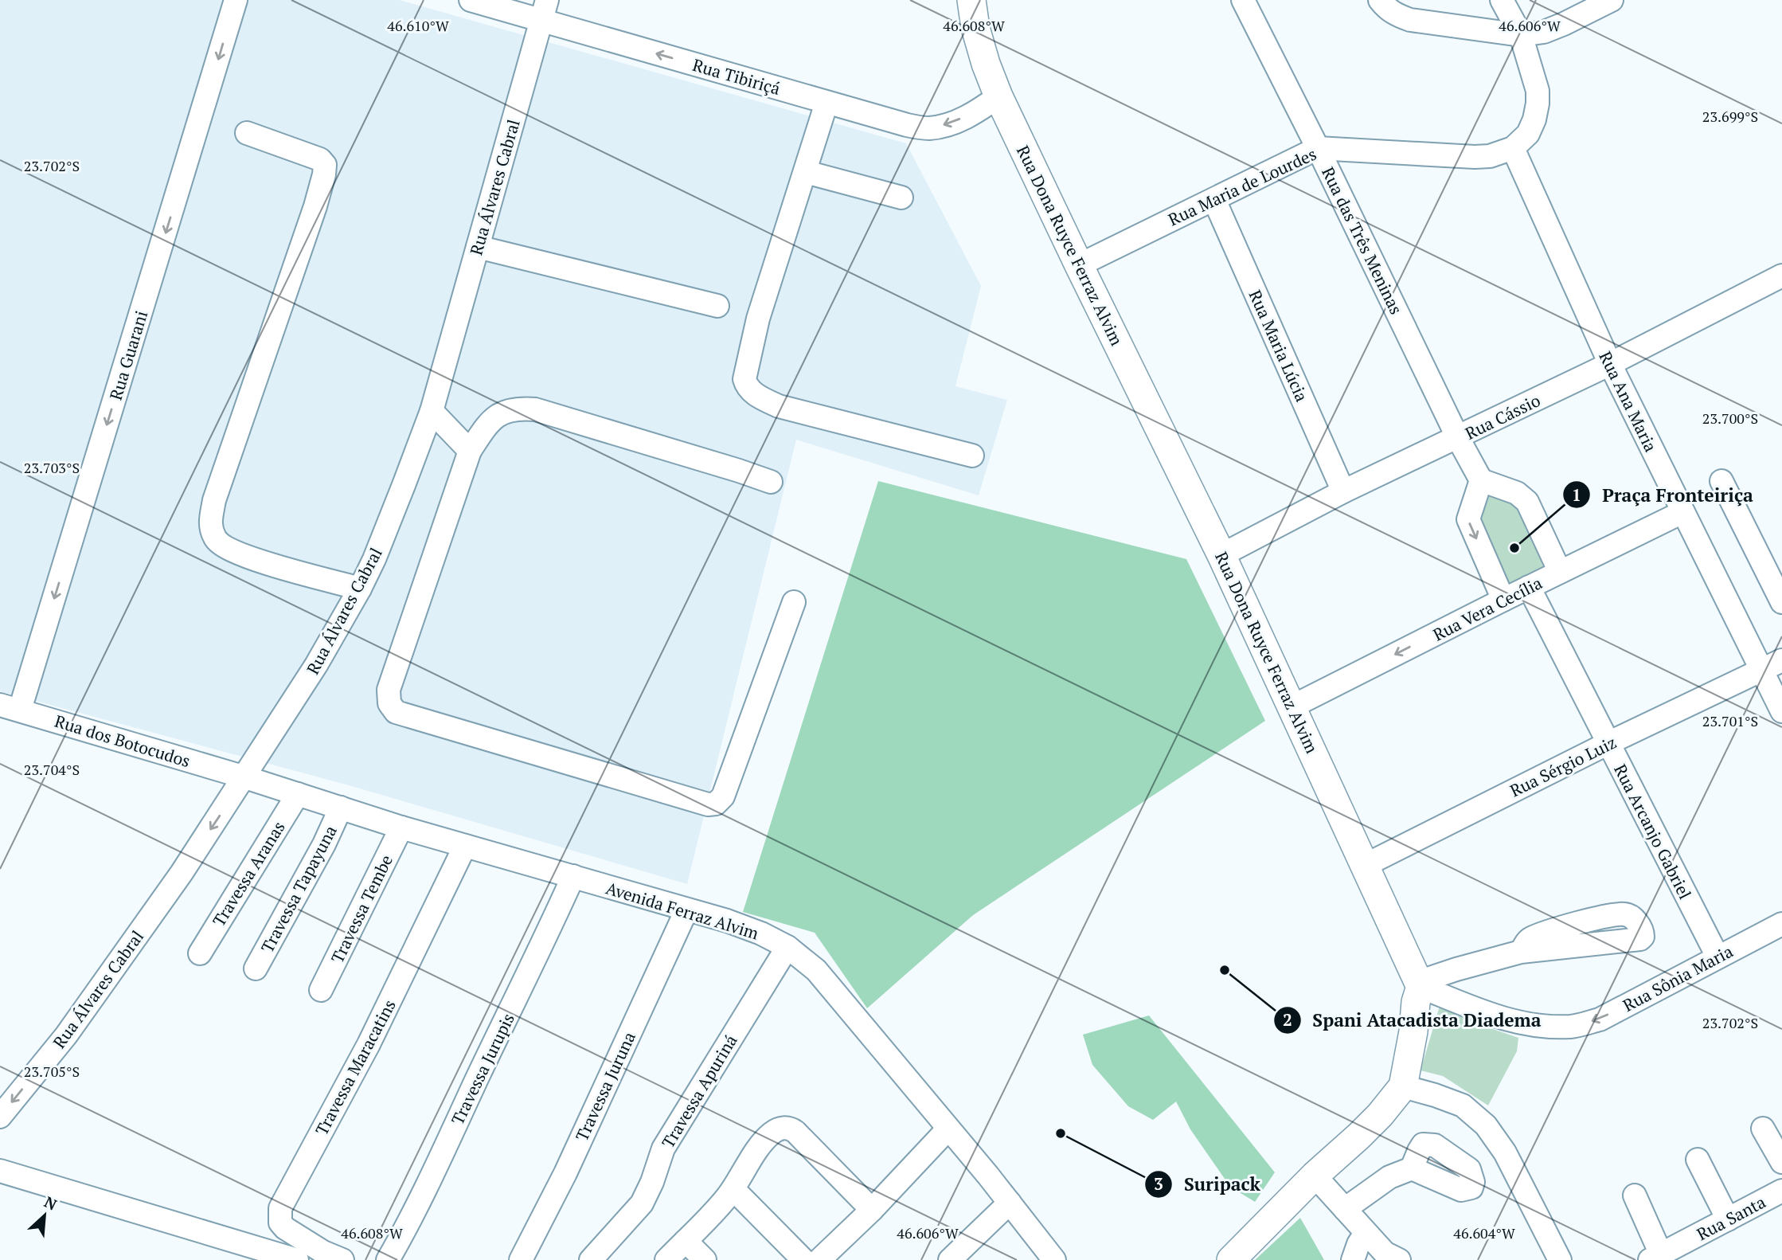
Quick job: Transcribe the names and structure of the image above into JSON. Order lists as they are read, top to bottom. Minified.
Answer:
{"streets":{"main road":["Rua Dona Ruyce Ferraz Alvim"],"street":["Rua Tibiriçá","Rua Maria de Lourdes","Rua Álvares Cabral","Rua das Três Meninas","Rua Maria Lúcia","Rua Guarani","Rua Ana Maria","Rua Cássio","Rua Vera Cecília","Rua dos Botocudos","Rua Sérgio Luiz","Rua Arcanjo Gabriel","Travessa Aranas","Travessa Tapayuna","Travessa Tembe","Avenida Ferraz Alvim","Rua Sônia Maria","Travessa Maracatins","Travessa Jurupis","Travessa Juruna","Travessa Apuriná","Rua Santa"]},"crossings":[["Rua Tibiriçá","Rua Álvares Cabral"],["Rua Tibiriçá","Rua Dona Ruyce Ferraz Alvim"],["Rua Maria de Lourdes","Rua das Três Meninas"],["Rua Maria de Lourdes","Rua Dona Ruyce Ferraz Alvim"],["Rua Maria de Lourdes","Rua Maria Lúcia"],["Rua Maria de Lourdes","Rua Ana Maria"],["Rua Álvares Cabral","Rua dos Botocudos"],["Rua Álvares Cabral","Avenida Ferraz Alvim"],["Rua das Três Meninas","Rua Cássio"],["Rua Dona Ruyce Ferraz Alvim","Rua Cássio"],["Rua Dona Ruyce Ferraz Alvim","Rua Vera Cecília"],["Rua Dona Ruyce Ferraz Alvim","Rua Sérgio Luiz"],["Rua Dona Ruyce Ferraz Alvim","Rua Sônia Maria"],["Rua Maria Lúcia","Rua Cássio"],["Rua Guarani","Rua dos Botocudos"],["Rua Ana Maria","Rua Cássio"],["Rua Ana Maria","Rua Vera Cecília"],["Rua Ana Maria","Rua Sérgio Luiz"],["Rua Vera Cecília","Rua Arcanjo Gabriel"],["Rua dos Botocudos","Avenida Ferraz Alvim"],["Rua Sérgio Luiz","Rua Arcanjo Gabriel"],["Rua Arcanjo Gabriel","Rua Sônia Maria"],["Travessa Aranas","Avenida Ferraz Alvim"],["Travessa Tapayuna","Avenida Ferraz Alvim"],["Travessa Tembe","Avenida Ferraz Alvim"],["Avenida Ferraz Alvim","Travessa Maracatins"],["Avenida Ferraz Alvim","Travessa Jurupis"],["Avenida Ferraz Alvim","Travessa Juruna"],["Avenida Ferraz Alvim","Travessa Apuriná"]],"one_way":["Rua Tibiriçá","Rua Guarani","Rua Vera Cecília"],"places":["Praça Fronteiriça","Spani Atacadista Diadema","Suripack"],"north":"top right","coordinates":["46.610°W","46.608°W","46.606°W","23.699°S","23.702°S","23.700°S","23.703°S","23.701°S","23.704°S","23.705°S","46.604°W"]}
